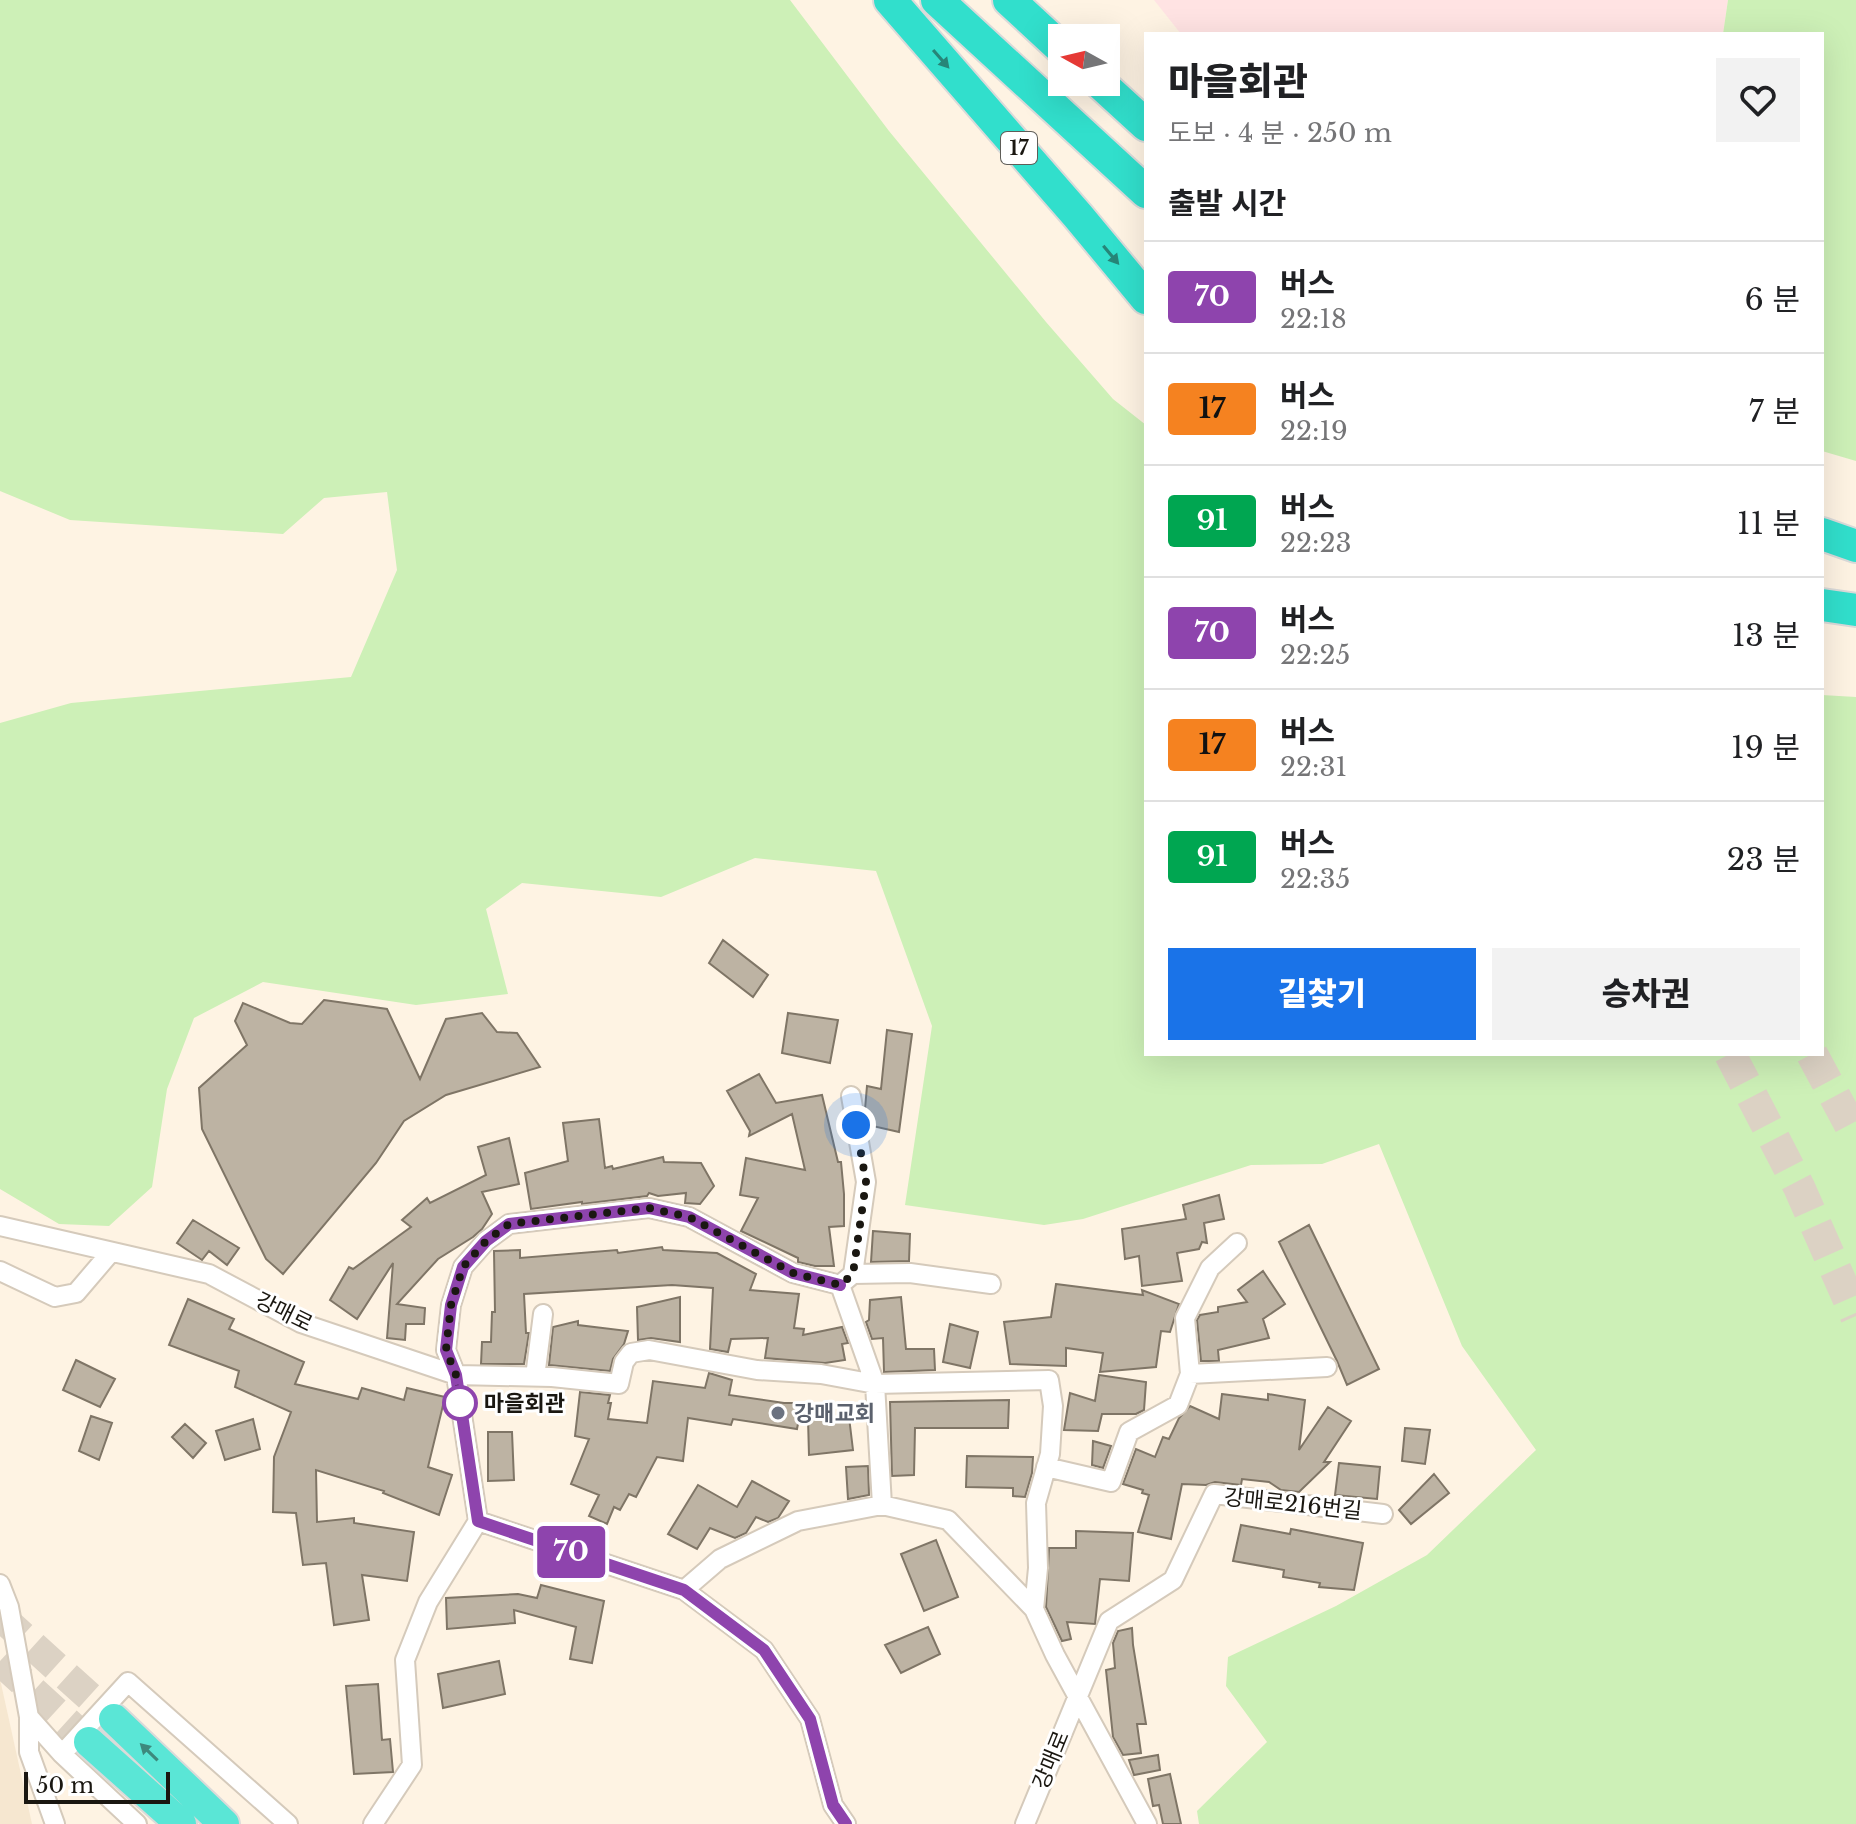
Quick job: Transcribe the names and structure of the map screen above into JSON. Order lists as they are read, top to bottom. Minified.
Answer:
{"streets":{"highway":["17"],"street":["강매로","강매로216번길"]},"crossings":[["강매로","강매로216번길"]],"places":["마을회관","강매교회"],"lines":["bus line 70"],"scale_bar":"50 m","north":"left","page":{"on_map":"70","heading":[["마을회관","도보 · 4 분 · 250 m"],"출발 시간"],"list":[{"mark":"70","name":"버스","note":"22:18","value":"6 분"},{"mark":"17","name":"버스","note":"22:19","value":"7 분"},{"mark":"91","name":"버스","note":"22:23","value":"11 분"},{"mark":"70","name":"버스","note":"22:25","value":"13 분"},{"mark":"17","name":"버스","note":"22:31","value":"19 분"},{"mark":"91","name":"버스","note":"22:35","value":"23 분"}],"buttons":["길찾기","승차권"],"scale":"50 m"}}
